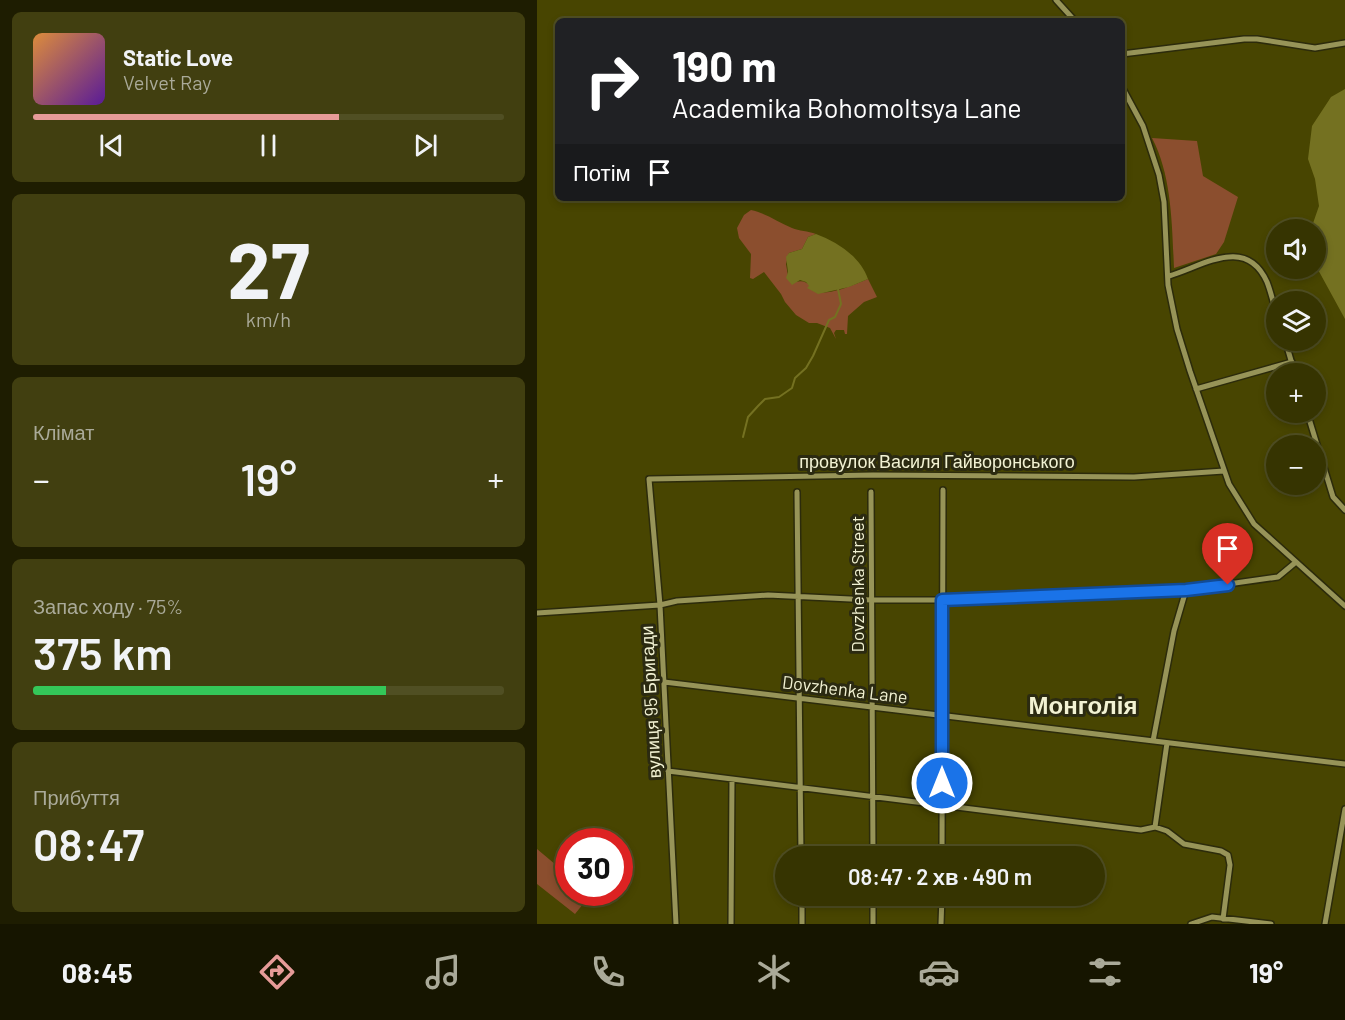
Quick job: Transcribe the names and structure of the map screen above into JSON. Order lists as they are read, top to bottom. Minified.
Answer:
{"streets":{"street":["провулок Василя Гайворонського","Dovzhenka Street","Dovzhenka Lane","вулиця 95 Бригади"]},"crossings":[["провулок Василя Гайворонського","вулиця 95 Бригади"],["Dovzhenka Street","Dovzhenka Lane"],["Dovzhenka Lane","вулиця 95 Бригади"]],"districts":["Монголія"],"page":{"turn":["190 m","Academika Bohomoltsya Lane"],"song":["Static Love","Velvet Ray"],"then":"Потім","tile":[["27","km/h"],"Клімат",["Запас ходу · 75%","375 km"],["Прибуття","08:47"]],"map_buttons":["+","−"],"heat":["−","19°","+"],"limit":"30","trip":"08:47 · 2 хв · 490 m","tabs":["08:45","19°"]}}
